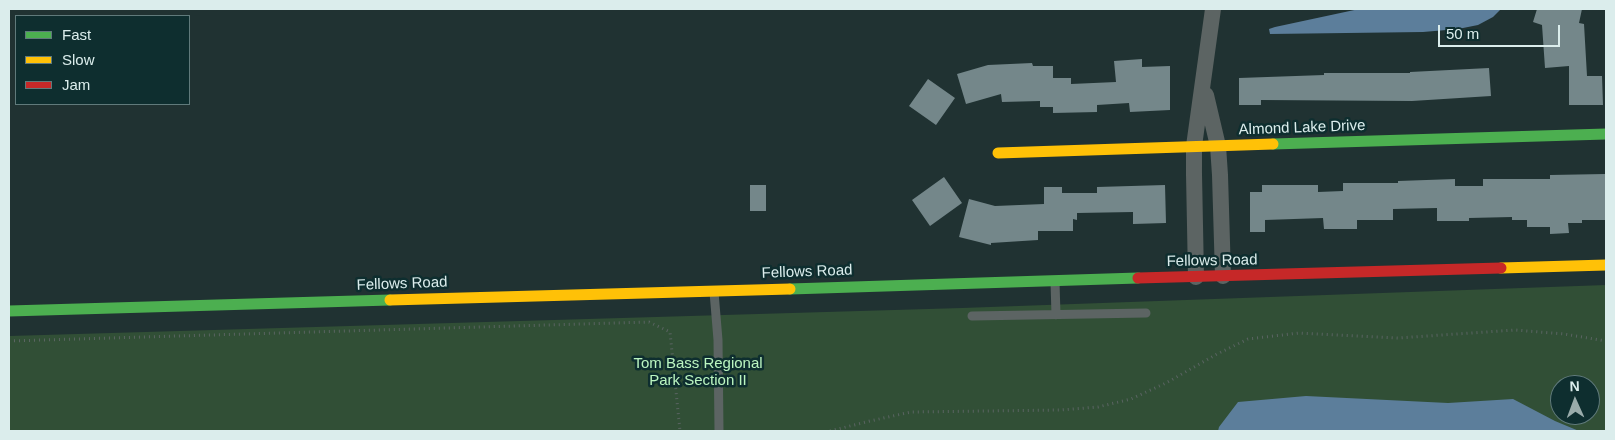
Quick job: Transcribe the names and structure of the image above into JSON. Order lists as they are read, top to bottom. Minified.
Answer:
{"streets":{"street":["Almond Lake Drive","Fellows Road"]},"parks":["Tom Bass Regional Park Section II"],"legend":["Fast","Slow","Jam"],"scale_bar":"50 m","north":"top"}
